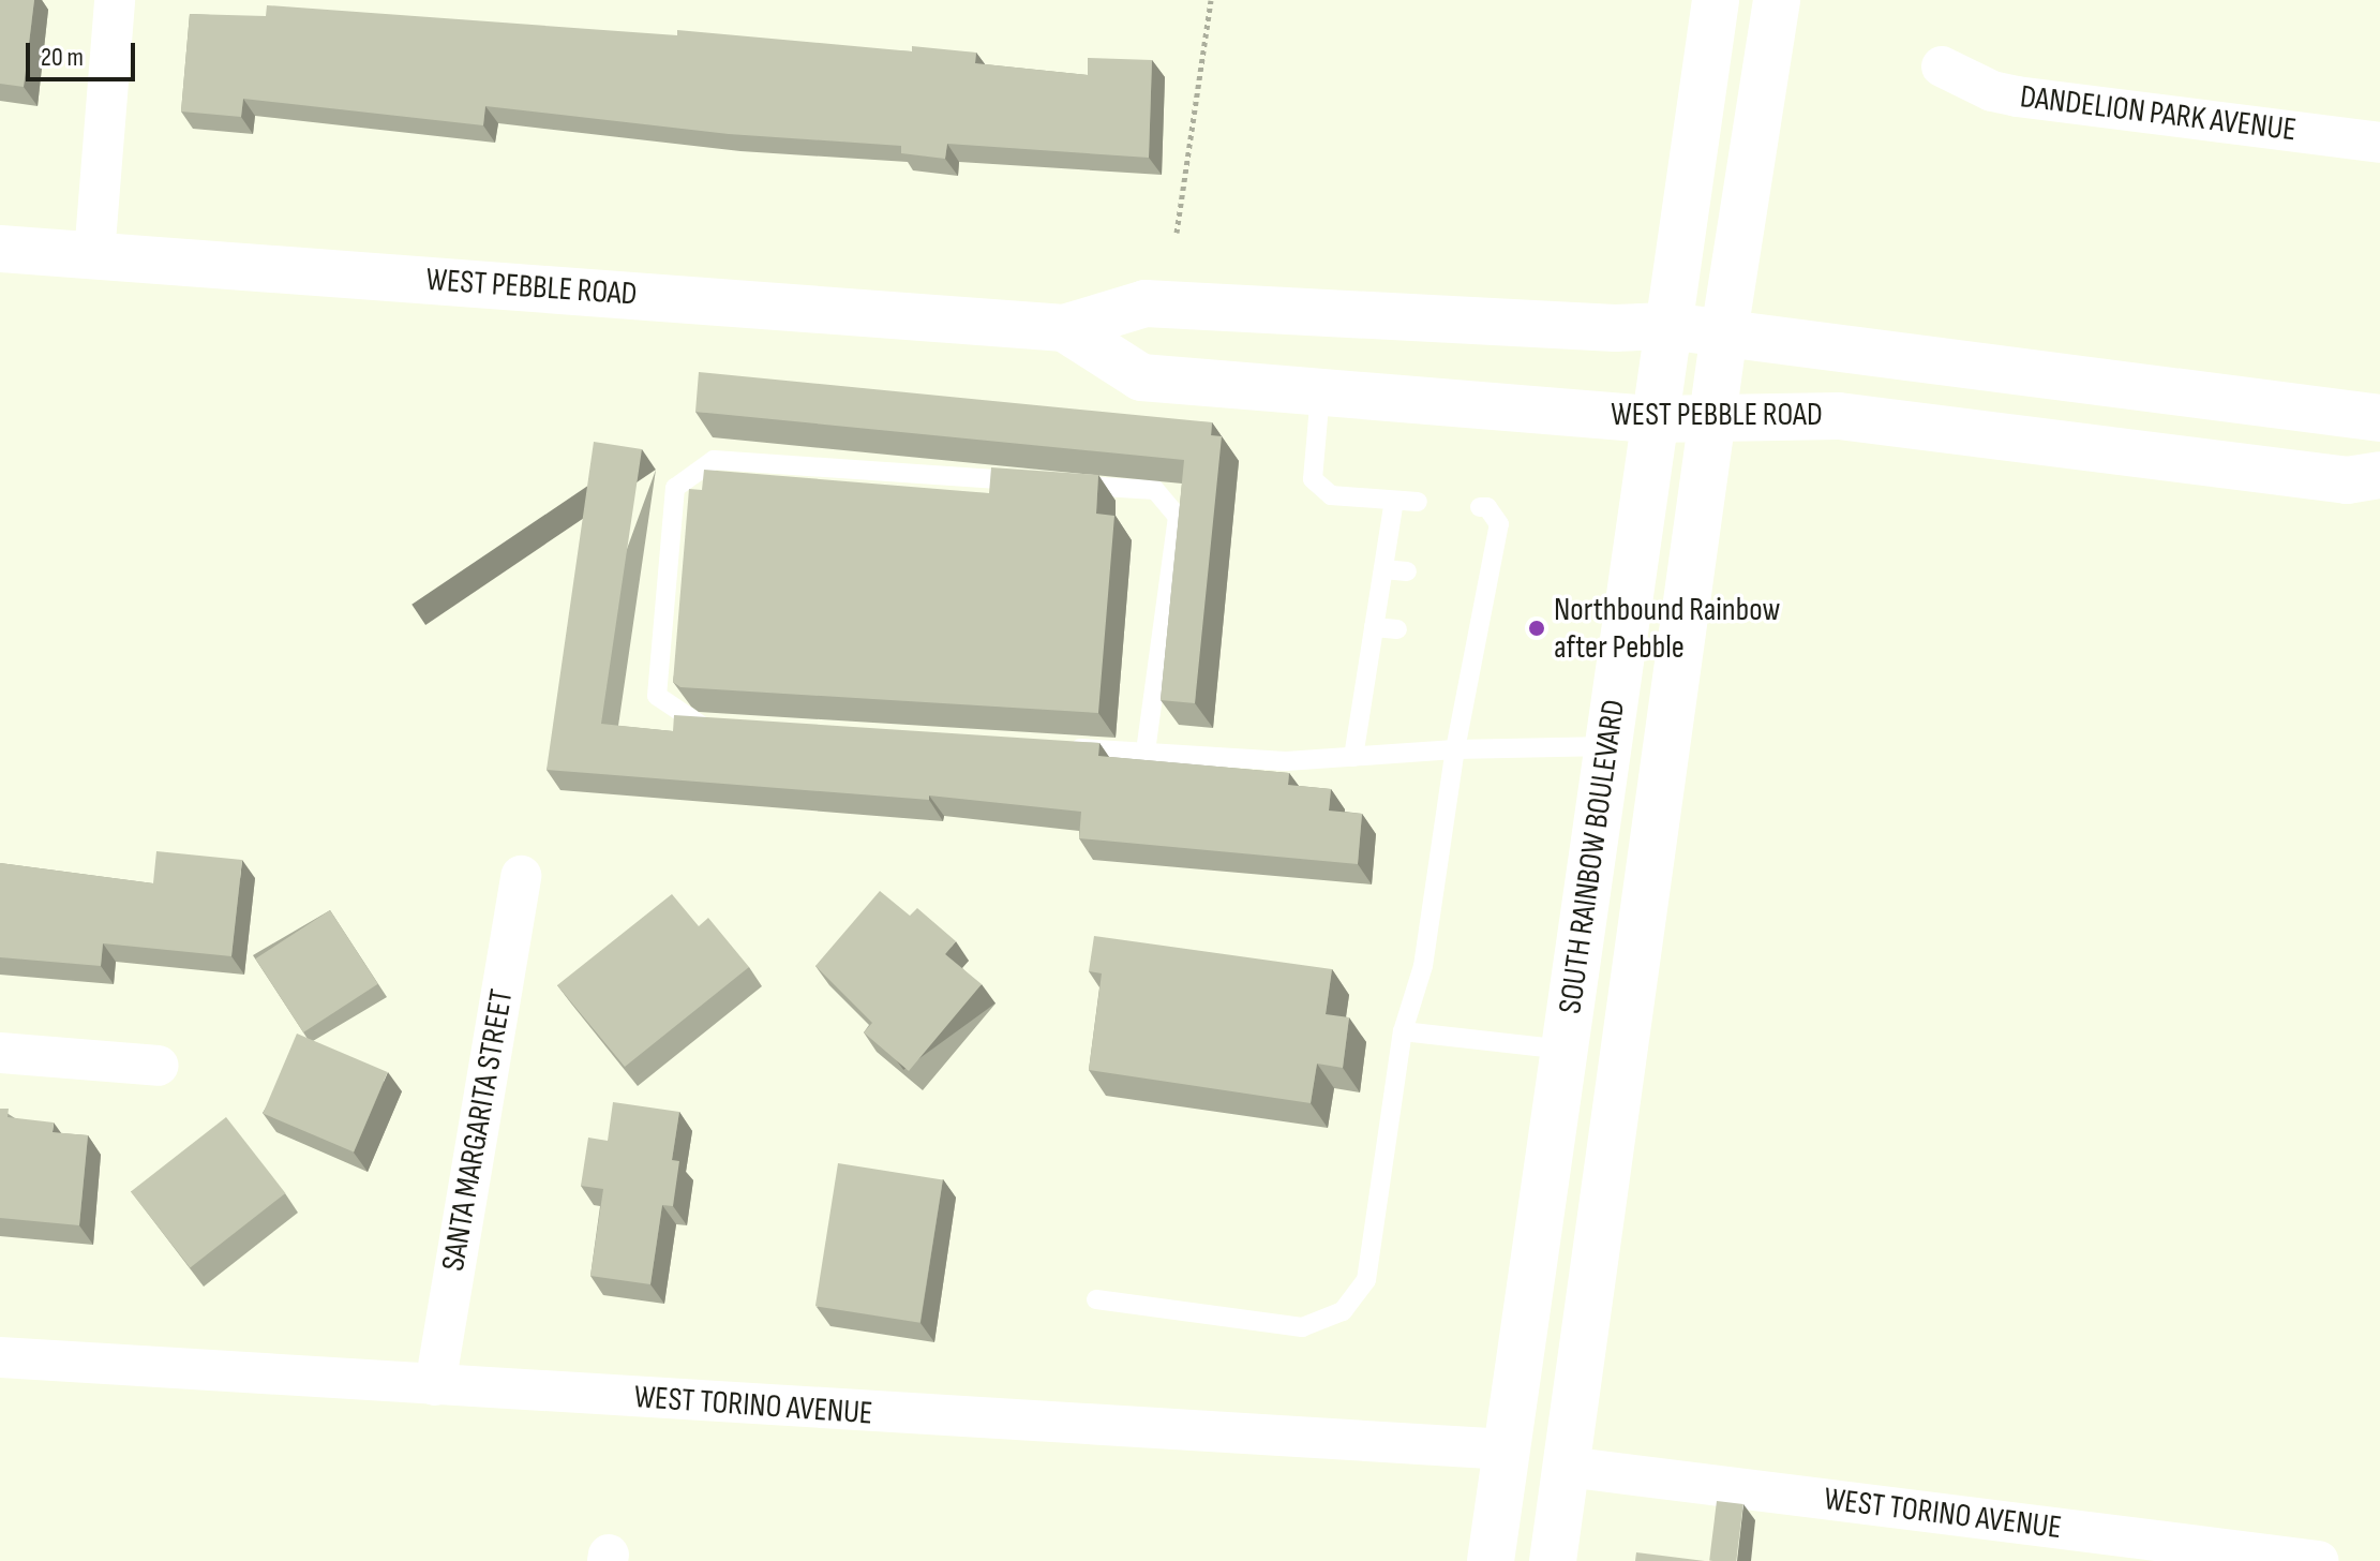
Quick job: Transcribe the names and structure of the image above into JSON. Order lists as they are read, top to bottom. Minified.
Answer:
{"streets":{"street":["DANDELION PARK AVENUE","WEST PEBBLE ROAD","SOUTH RAINBOW BOULEVARD","SANTA MARGARITA STREET","WEST TORINO AVENUE"]},"crossings":[["WEST PEBBLE ROAD","SOUTH RAINBOW BOULEVARD"],["SOUTH RAINBOW BOULEVARD","WEST TORINO AVENUE"],["SANTA MARGARITA STREET","WEST TORINO AVENUE"]],"places":["Northbound Rainbow after Pebble"],"scale_bar":"20 m"}
